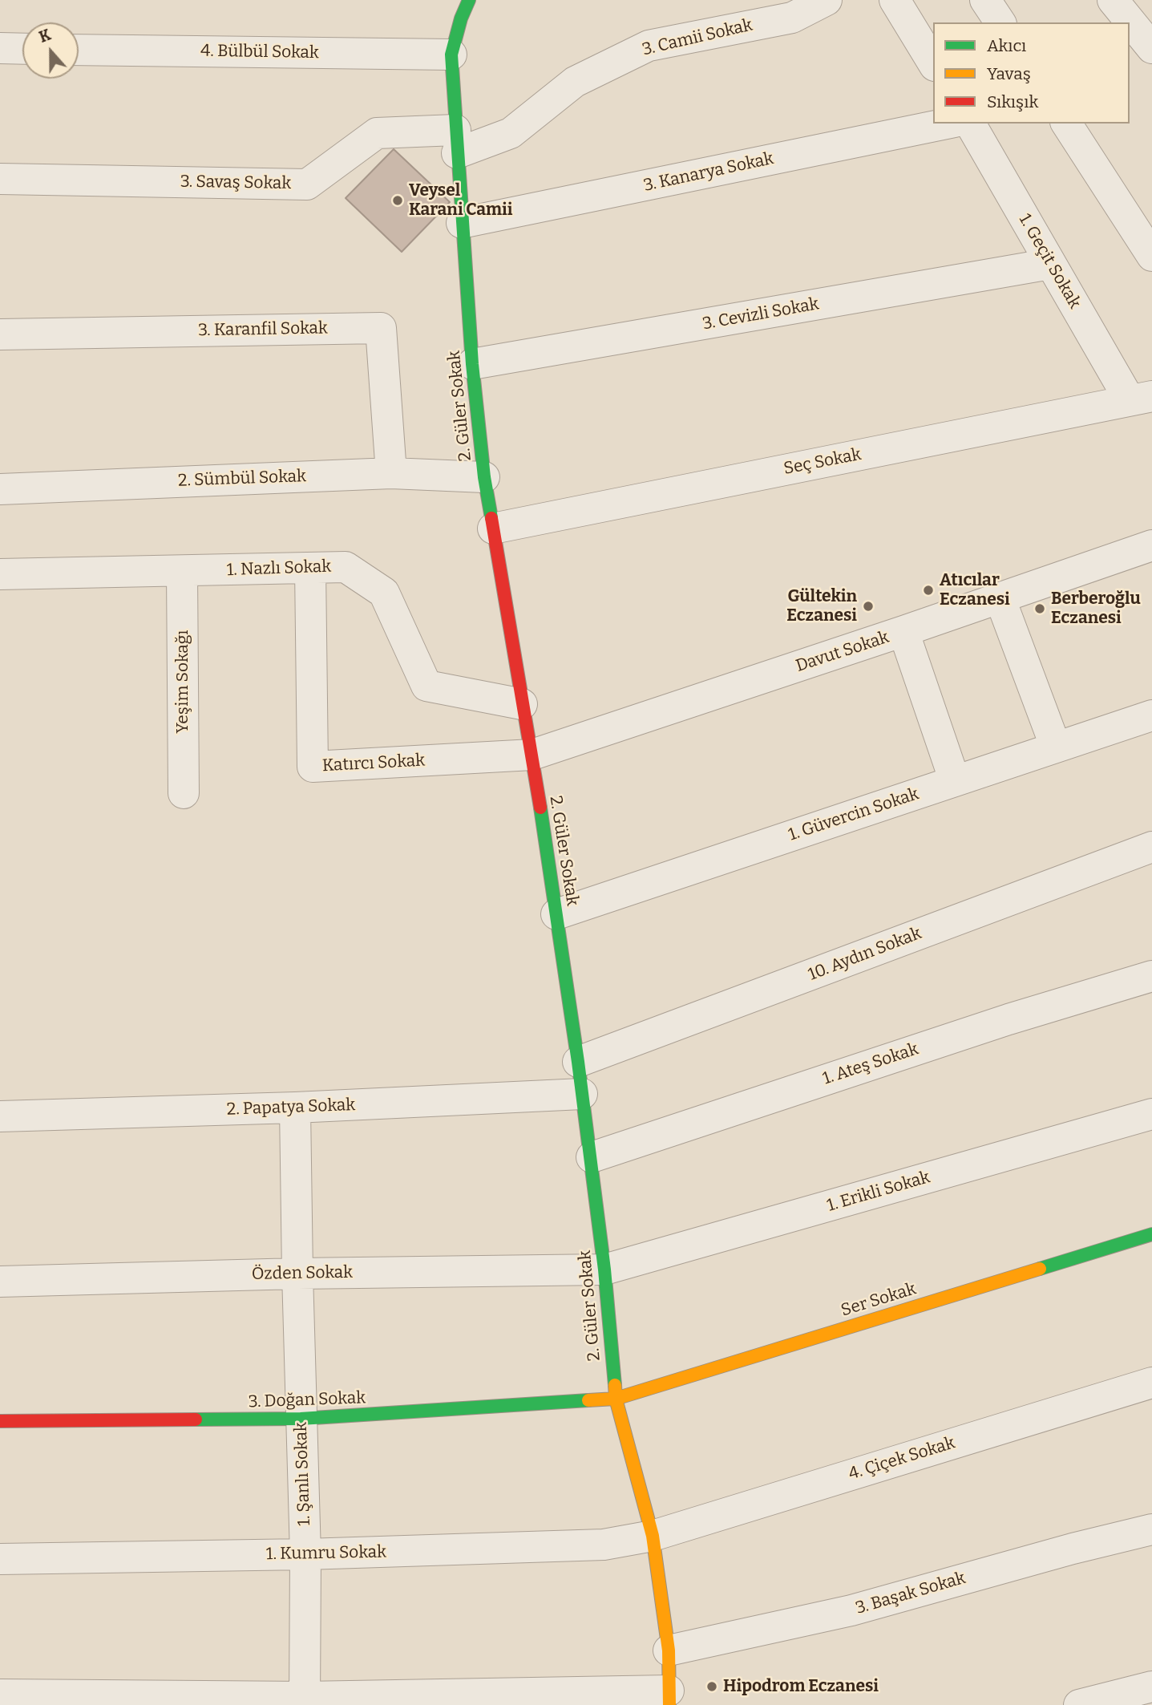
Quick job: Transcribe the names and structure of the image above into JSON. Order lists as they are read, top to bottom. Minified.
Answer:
{"streets":{"street":["3. Camii Sokak","4. Bülbül Sokak","3. Kanarya Sokak","3. Savaş Sokak","1. Geçit Sokak","3. Cevizli Sokak","3. Karanfil Sokak","2. Güler Sokak","Seç Sokak","2. Sümbül Sokak","1. Nazlı Sokak","Davut Sokak","Yeşim Sokağı","Katırcı Sokak","1. Güvercin Sokak","10. Aydın Sokak","1. Ateş Sokak","2. Papatya Sokak","1. Erikli Sokak","Özden Sokak","Ser Sokak","3. Doğan Sokak","4. Çiçek Sokak","1. Şanlı Sokak","1. Kumru Sokak","3. Başak Sokak"]},"crossings":[["3. Camii Sokak","3. Savaş Sokak"],["3. Camii Sokak","2. Güler Sokak"],["4. Bülbül Sokak","2. Güler Sokak"],["3. Kanarya Sokak","2. Güler Sokak"],["3. Savaş Sokak","2. Güler Sokak"],["1. Geçit Sokak","3. Cevizli Sokak"],["1. Geçit Sokak","Seç Sokak"],["3. Cevizli Sokak","2. Güler Sokak"],["3. Karanfil Sokak","2. Sümbül Sokak"],["2. Güler Sokak","Seç Sokak"],["2. Güler Sokak","2. Sümbül Sokak"],["2. Güler Sokak","1. Nazlı Sokak"],["2. Güler Sokak","Davut Sokak"],["2. Güler Sokak","Katırcı Sokak"],["2. Güler Sokak","1. Güvercin Sokak"],["2. Güler Sokak","10. Aydın Sokak"],["2. Güler Sokak","1. Ateş Sokak"],["2. Güler Sokak","2. Papatya Sokak"],["2. Güler Sokak","1. Erikli Sokak"],["2. Güler Sokak","Özden Sokak"],["2. Güler Sokak","Ser Sokak"],["2. Güler Sokak","3. Doğan Sokak"],["2. Güler Sokak","4. Çiçek Sokak"],["2. Güler Sokak","1. Kumru Sokak"],["2. Güler Sokak","3. Başak Sokak"],["1. Nazlı Sokak","Yeşim Sokağı"],["1. Nazlı Sokak","Katırcı Sokak"],["Davut Sokak","Katırcı Sokak"],["2. Papatya Sokak","1. Şanlı Sokak"],["1. Erikli Sokak","Özden Sokak"],["Özden Sokak","1. Şanlı Sokak"],["Ser Sokak","3. Doğan Sokak"],["3. Doğan Sokak","1. Şanlı Sokak"],["4. Çiçek Sokak","1. Kumru Sokak"],["1. Şanlı Sokak","1. Kumru Sokak"]],"places":["Veysel Karani Camii","Atıcılar Eczanesi","Gültekin Eczanesi","Berberoğlu Eczanesi","Hipodrom Eczanesi"],"legend":["Akıcı","Yavaş","Sıkışık"],"north":"top"}
